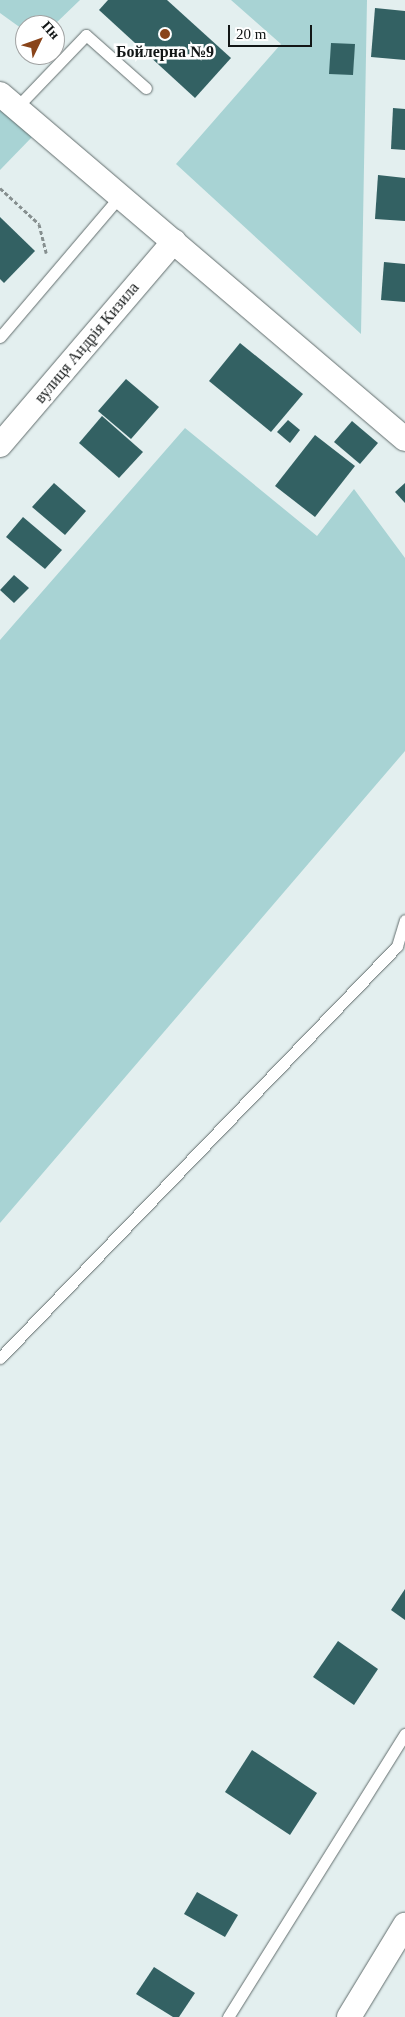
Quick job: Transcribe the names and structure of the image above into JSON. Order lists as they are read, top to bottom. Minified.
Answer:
{"streets":{"street":["вулиця Андрія Кизила"]},"places":["Бойлерна №9"],"scale_bar":"20 m","north":"top right"}
